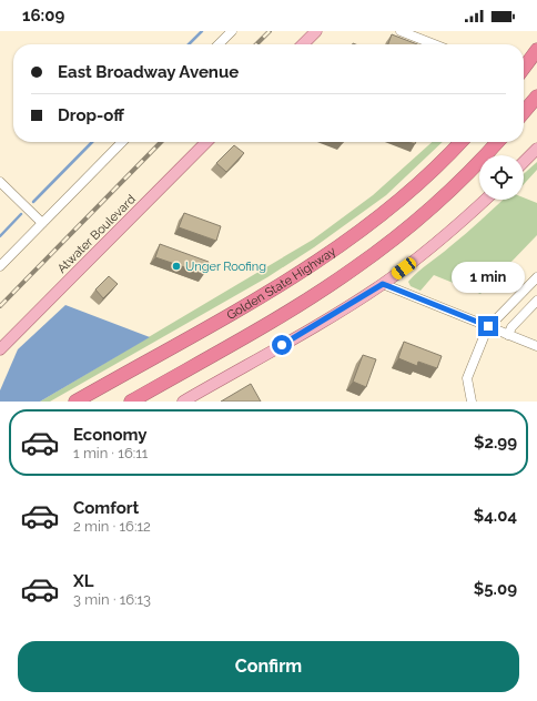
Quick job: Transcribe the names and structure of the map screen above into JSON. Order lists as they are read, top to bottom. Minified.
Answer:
{"streets":{"highway":["Golden State Highway"],"main road":["Atwater Boulevard"]},"places":["Unger Roofing"],"page":{"status":"16:09","banner":["East Broadway Avenue","Drop-off"],"bubble":"1 min","list":[{"name":"Economy","note":"1 min · 16:11","value":"$2.99"},{"name":"Comfort","note":"2 min · 16:12","value":"$4.04"},{"name":"XL","note":"3 min · 16:13","value":"$5.09"}],"buttons":"Confirm"}}
